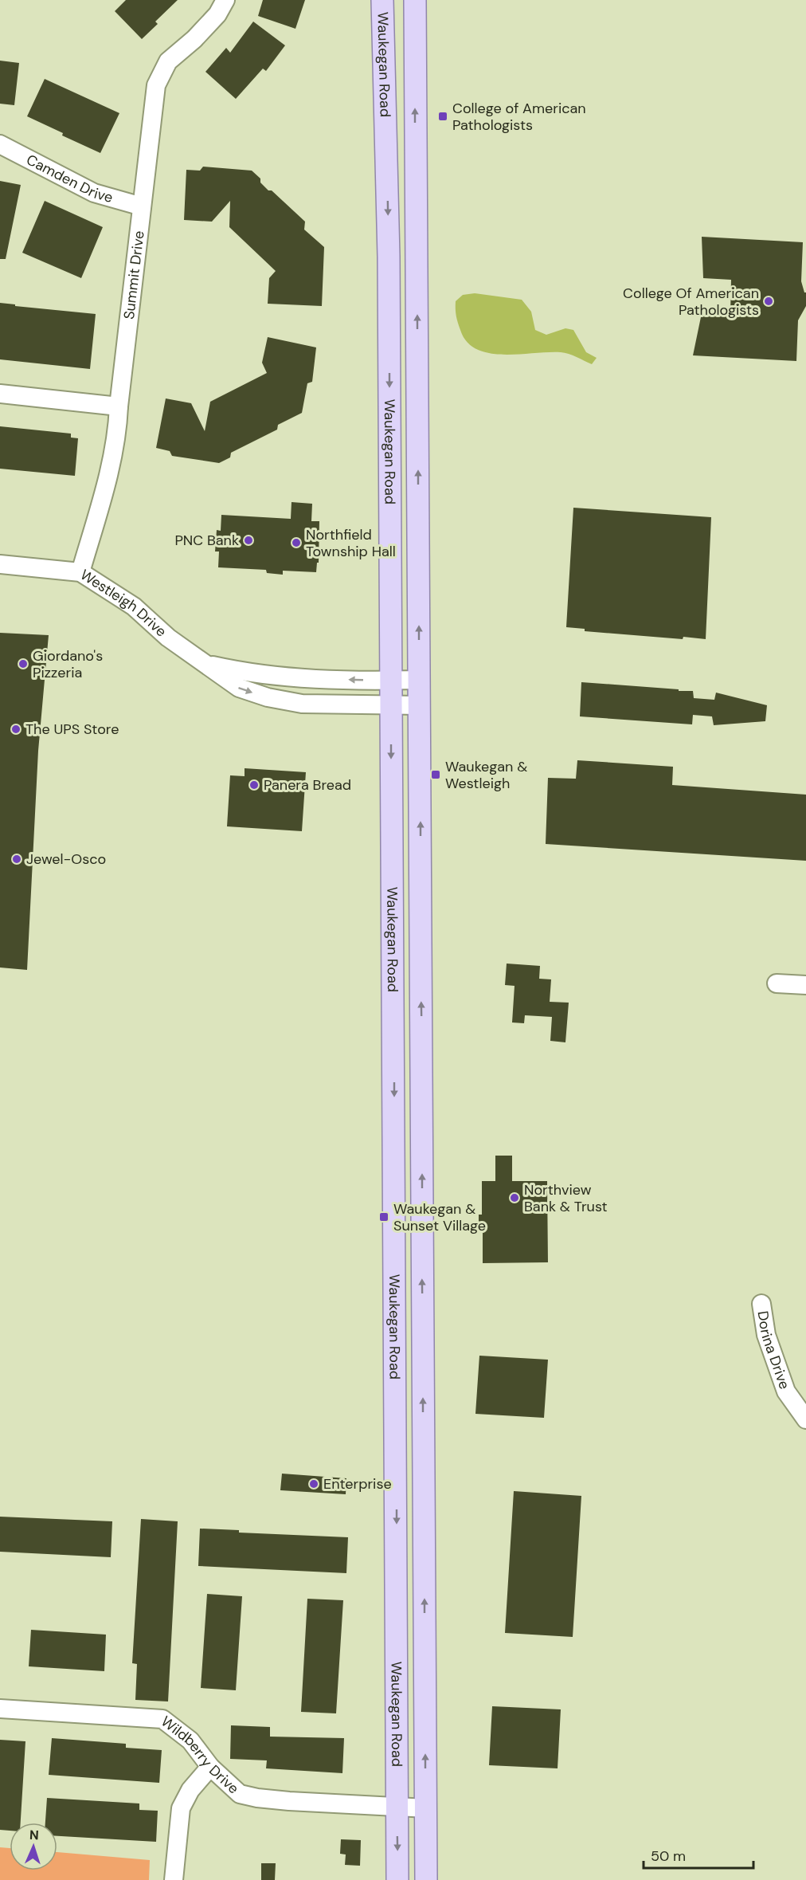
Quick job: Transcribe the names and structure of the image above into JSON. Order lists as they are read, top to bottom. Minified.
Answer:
{"streets":{"main road":["Waukegan Road"],"street":["Camden Drive","Summit Drive","Westleigh Drive","Dorina Drive","Wildberry Drive"]},"crossings":[["Waukegan Road","Westleigh Drive"],["Waukegan Road","Wildberry Drive"],["Camden Drive","Summit Drive"],["Summit Drive","Westleigh Drive"]],"places":{"transit":["College of American Pathologists","Waukegan & Westleigh","Waukegan & Sunset Village"],"other":["College Of American Pathologists","PNC Bank","Northfield Township Hall","Giordano's Pizzeria","The UPS Store","Panera Bread","Jewel-Osco","Northview Bank & Trust","Enterprise"]},"scale_bar":"50 m","north":"top"}
